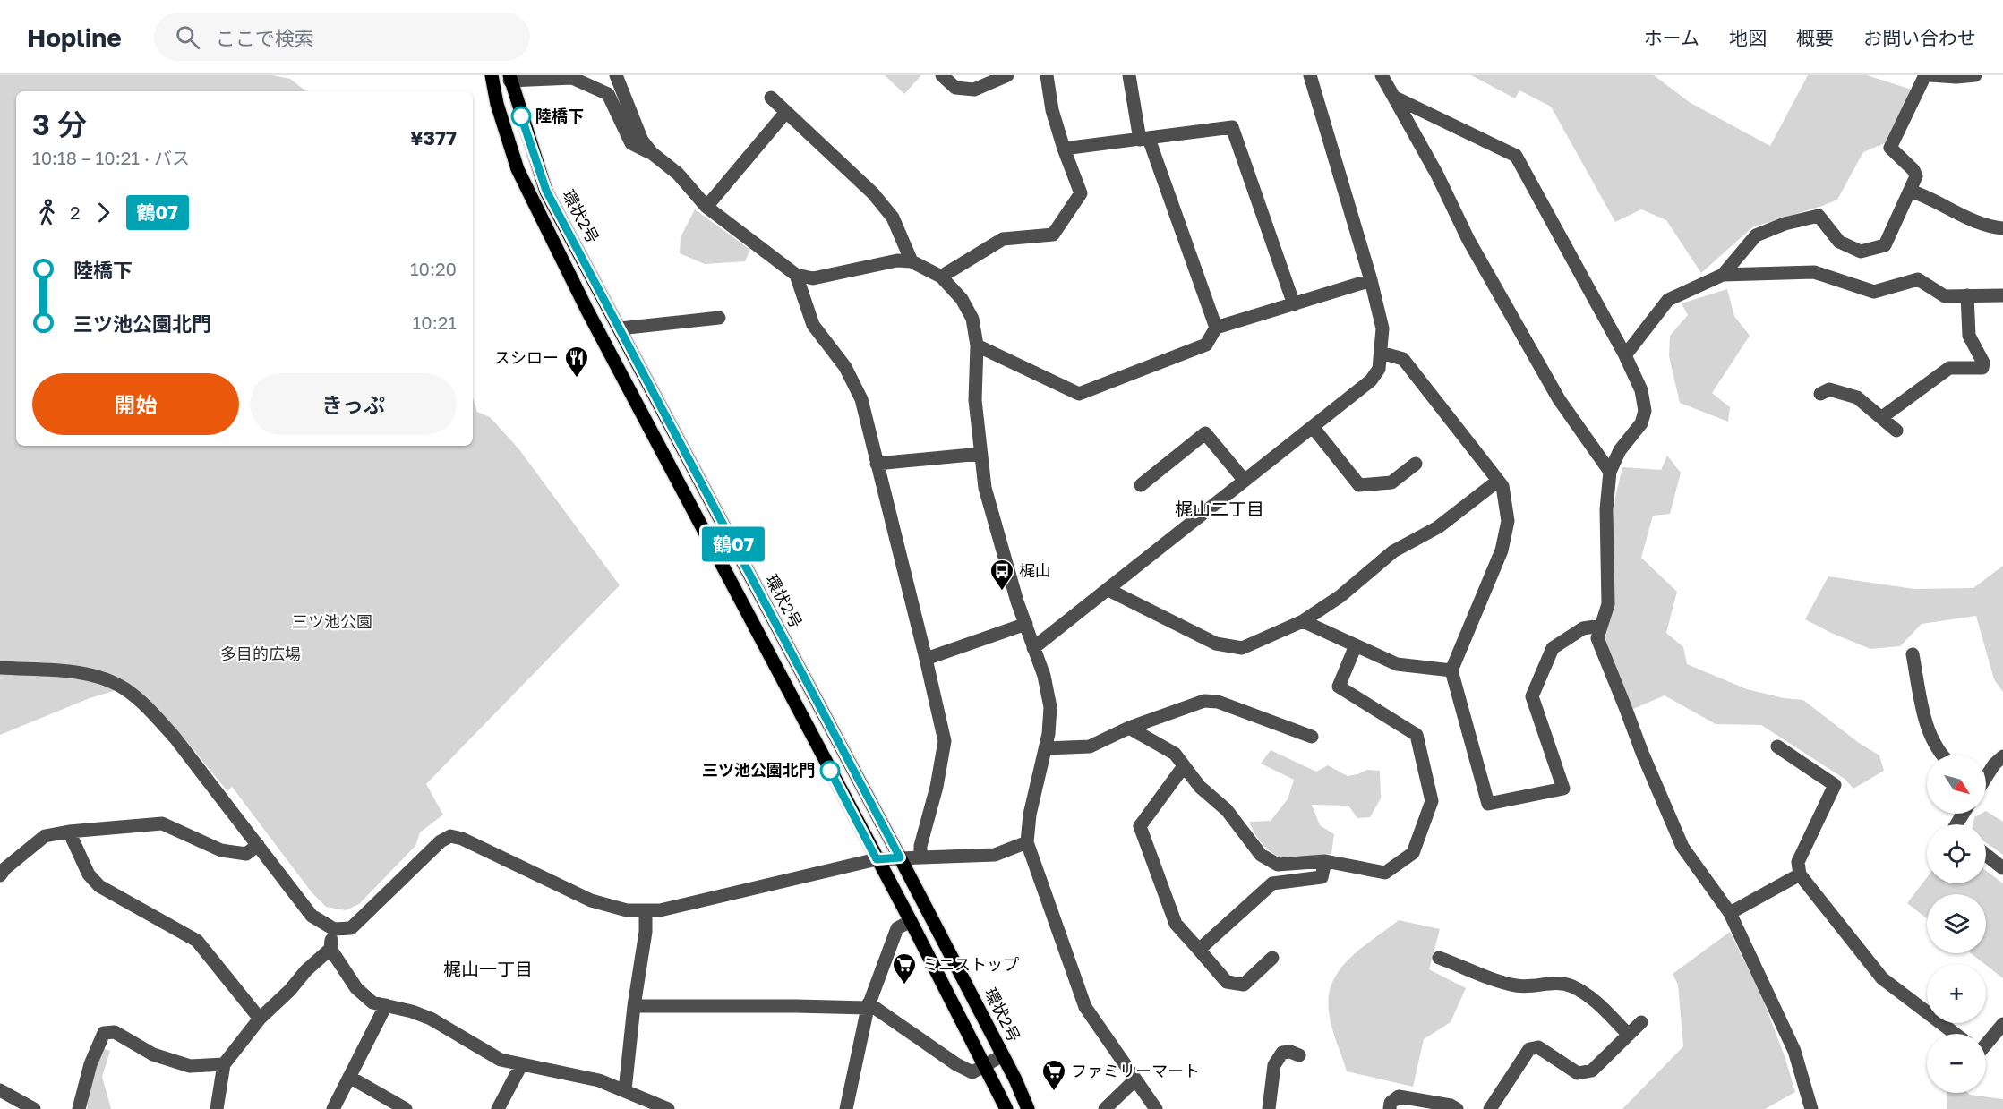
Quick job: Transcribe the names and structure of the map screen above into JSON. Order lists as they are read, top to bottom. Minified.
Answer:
{"streets":{"main road":["環状2号"]},"districts":["梶山二丁目","梶山一丁目"],"parks":["三ツ池公園","多目的広場"],"places":{"other":["陸橋下","三ツ池公園北門"],"restaurant":["スシロー"],"bus stop":["梶山"],"supermarket":["ミニストップ","ファミリーマート"]},"lines":["bus line 鶴07"],"north":"bottom right","page":{"header":"Hopline","search":"ここで検索","nav":["ホーム","地図","概要","お問い合わせ"],"on_map":"鶴07","heading":["3 分","10:18 – 10:21 · バス","¥377"],"legs":["2","鶴07"],"list":[{"name":"陸橋下","value":"10:20"},{"name":"三ツ池公園北門","value":"10:21"}],"buttons":["開始","きっぷ"],"map_buttons":["+","−"]}}
